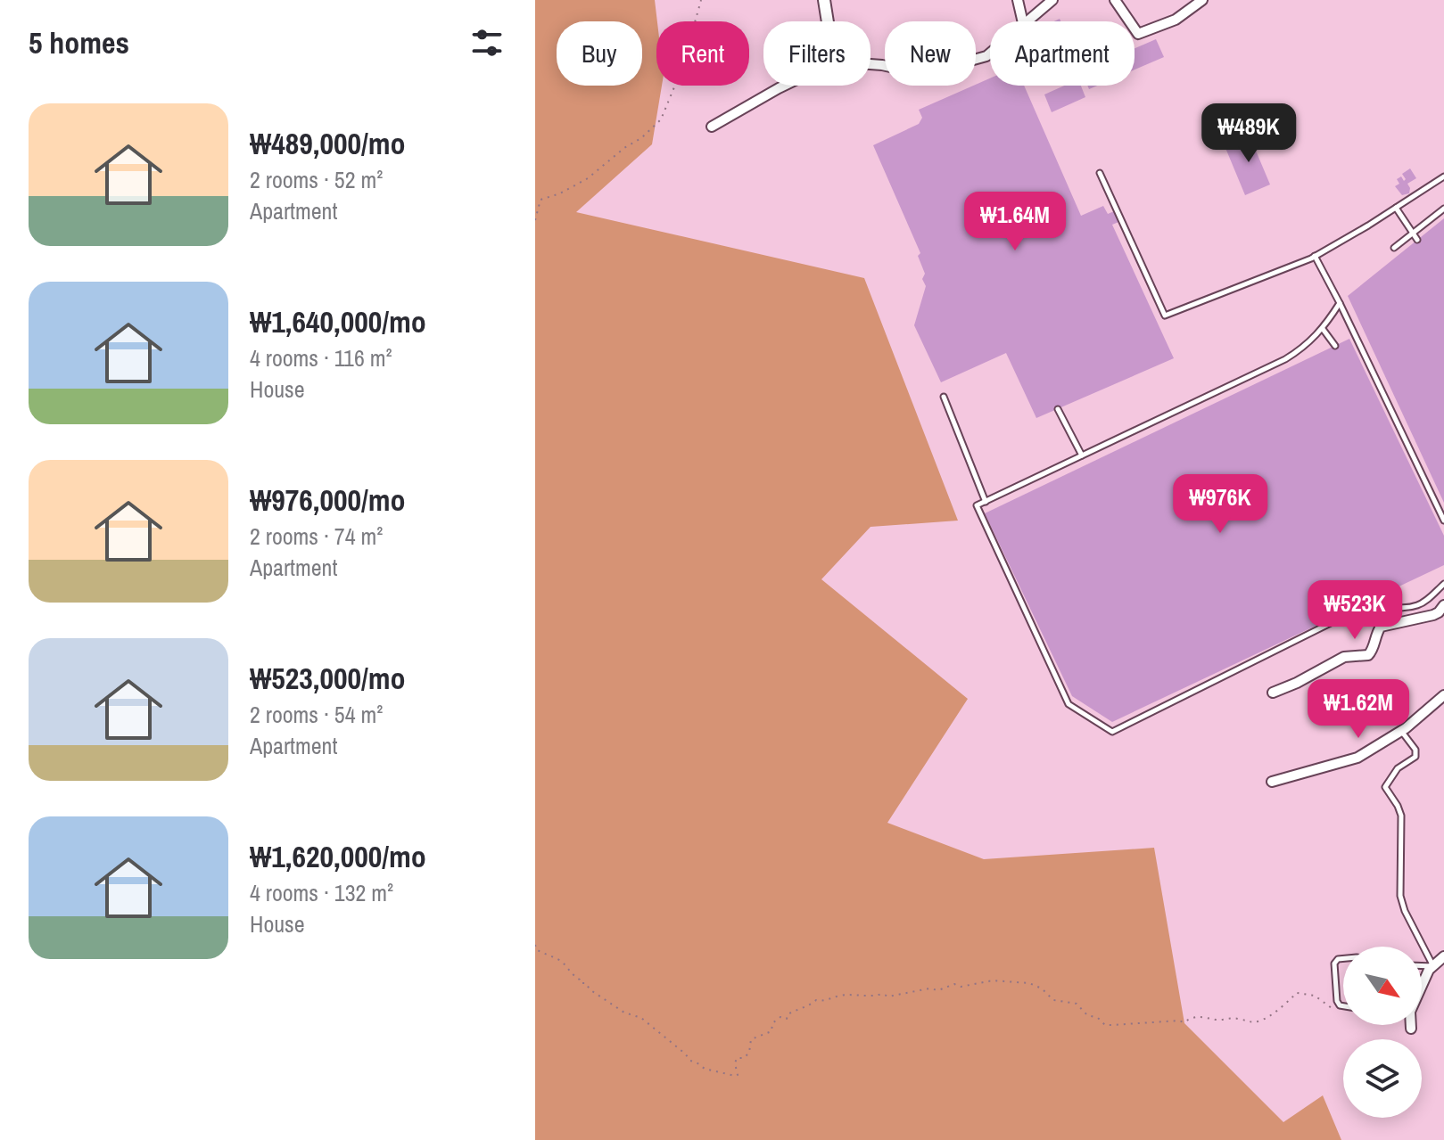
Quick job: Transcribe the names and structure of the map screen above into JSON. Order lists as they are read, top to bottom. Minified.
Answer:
{"north":"bottom right","page":{"heading":"5 homes","chip":["Buy","Rent","Filters","New","Apartment"],"list":[{"name":"₩489,000/mo","note":"2 rooms · 52 m² · Apartment"},{"name":"₩1,640,000/mo","note":"4 rooms · 116 m² · House"},{"name":"₩976,000/mo","note":"2 rooms · 74 m² · Apartment"},{"name":"₩523,000/mo","note":"2 rooms · 54 m² · Apartment"},{"name":"₩1,620,000/mo","note":"4 rooms · 132 m² · House"}],"price":["₩489K","₩1.64M","₩976K","₩523K","₩1.62M"]}}
